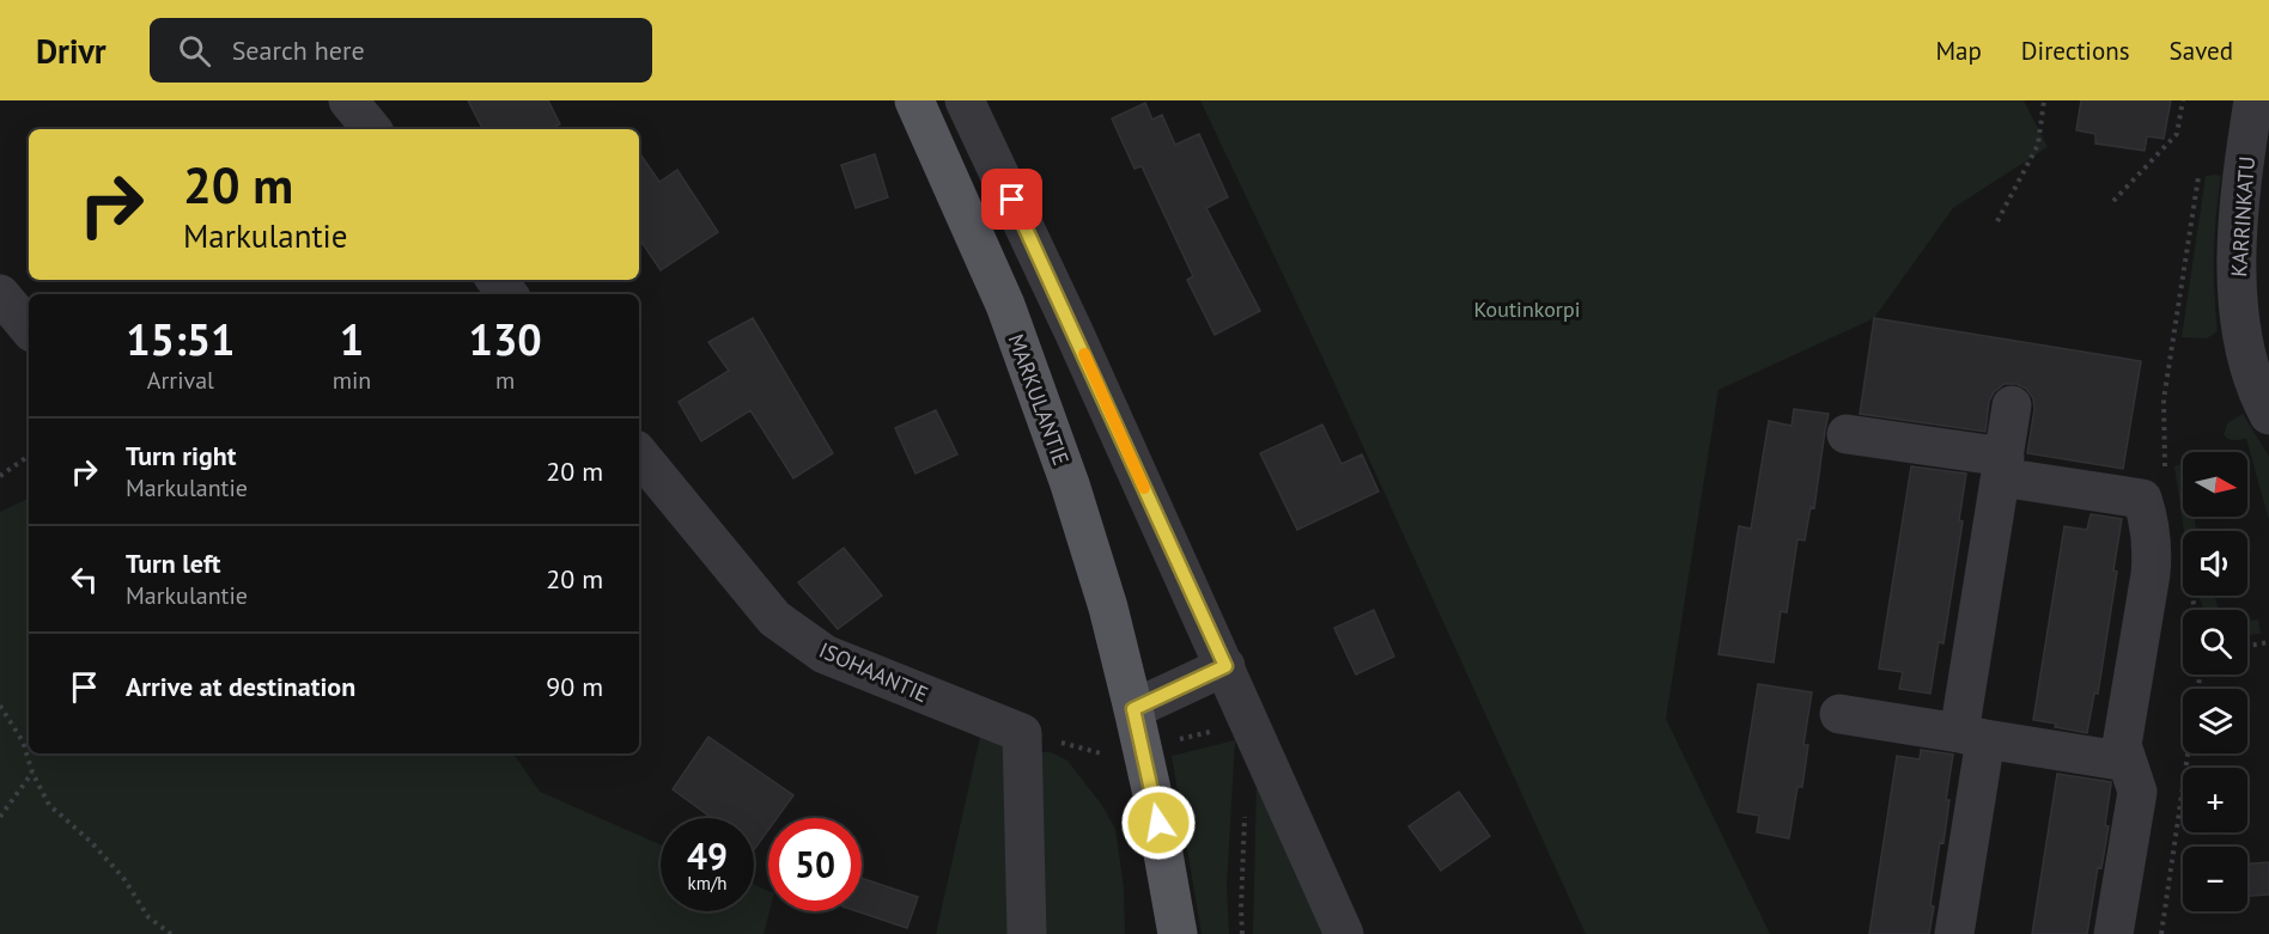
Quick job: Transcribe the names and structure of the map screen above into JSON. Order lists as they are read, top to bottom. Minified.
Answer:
{"streets":{"main road":["MARKULANTIE"],"street":["KARRINKATU","ISOHAANTIE"]},"parks":["Koutinkorpi"],"north":"right","page":{"header":"Drivr","search":"Search here","nav":["Map","Directions","Saved"],"turn":["20 m","Markulantie"],"eta":["15:51","Arrival","1","min","130","m"],"list":[{"name":"Turn right","note":"Markulantie","value":"20 m"},{"name":"Turn left","note":"Markulantie","value":"20 m"},{"name":"Arrive at destination","value":"90 m"}],"map_buttons":["+","−"],"speed":"49 km/h","limit":"50"}}
